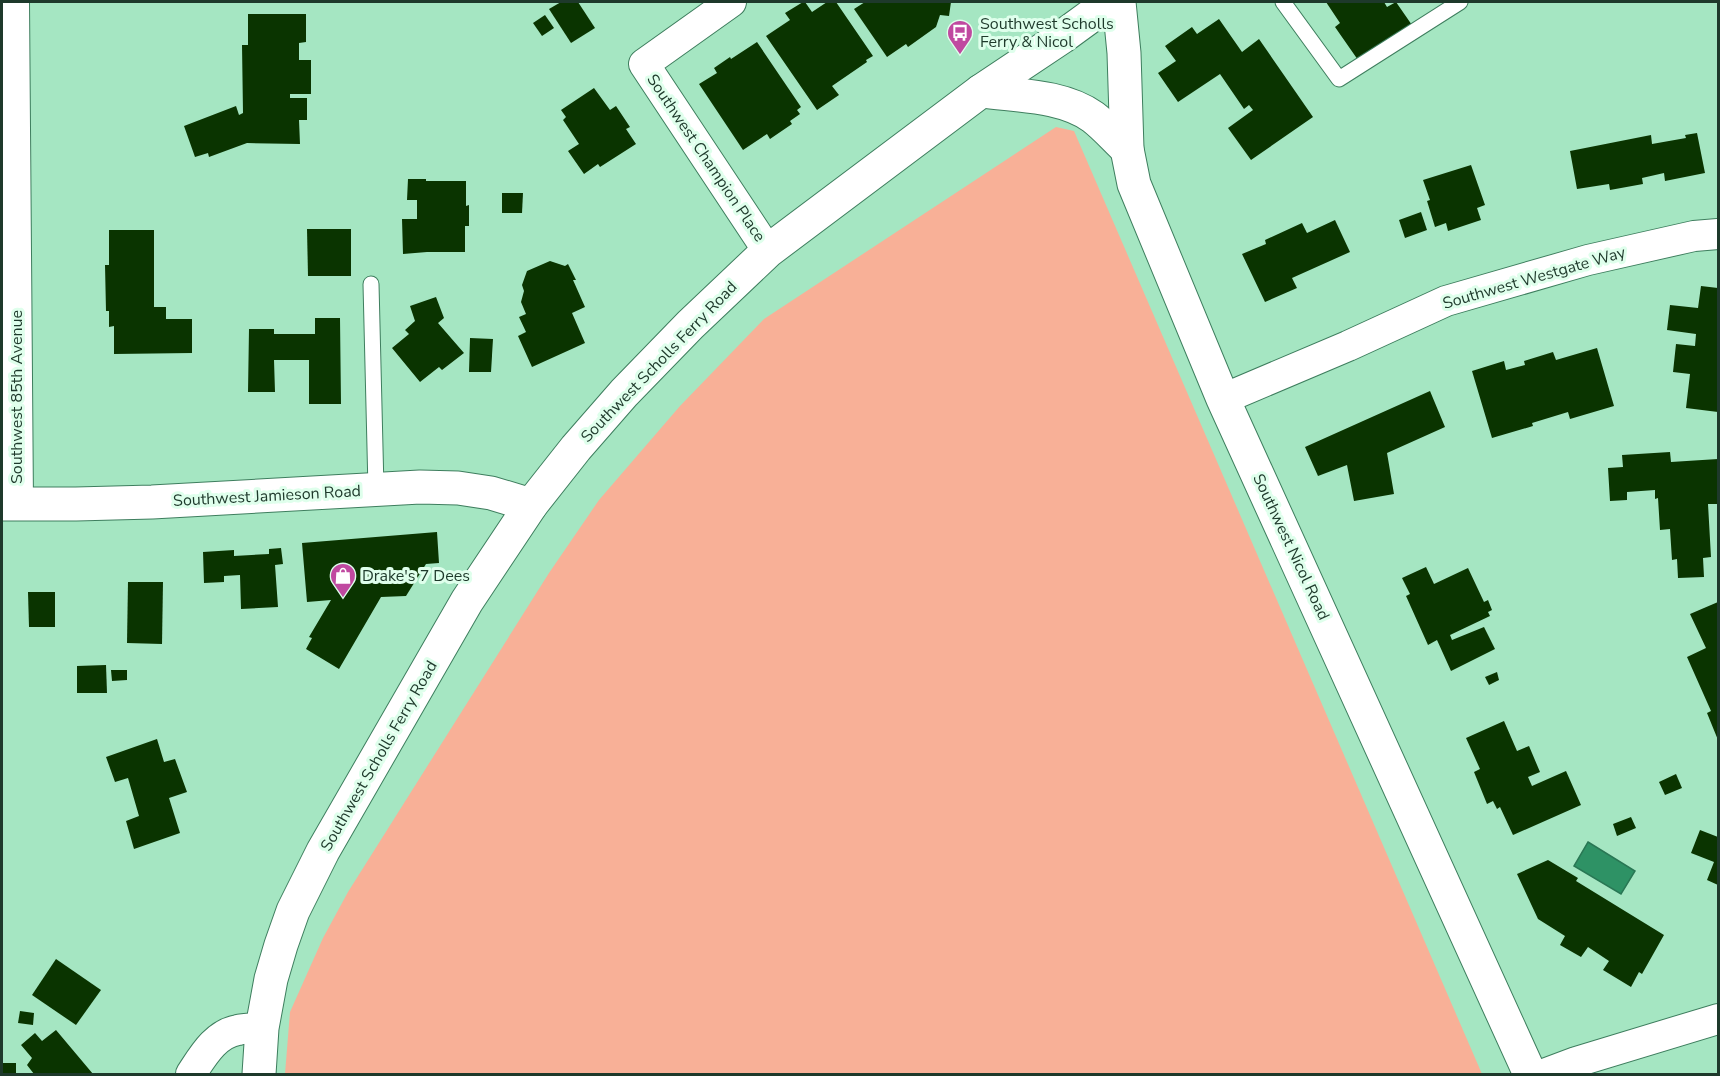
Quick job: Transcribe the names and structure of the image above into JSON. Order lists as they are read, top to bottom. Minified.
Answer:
{"streets":{"street":["Southwest Champion Place","Southwest Westgate Way","Southwest Scholls Ferry Road","Southwest 85th Avenue","Southwest Jamieson Road","Southwest Nicol Road"]},"crossings":[["Southwest Champion Place","Southwest Scholls Ferry Road"],["Southwest Westgate Way","Southwest Nicol Road"],["Southwest Scholls Ferry Road","Southwest Jamieson Road"],["Southwest 85th Avenue","Southwest Jamieson Road"]],"places":{"bus stop":["Southwest Scholls Ferry & Nicol"],"shop":["Drake's 7 Dees"]}}
